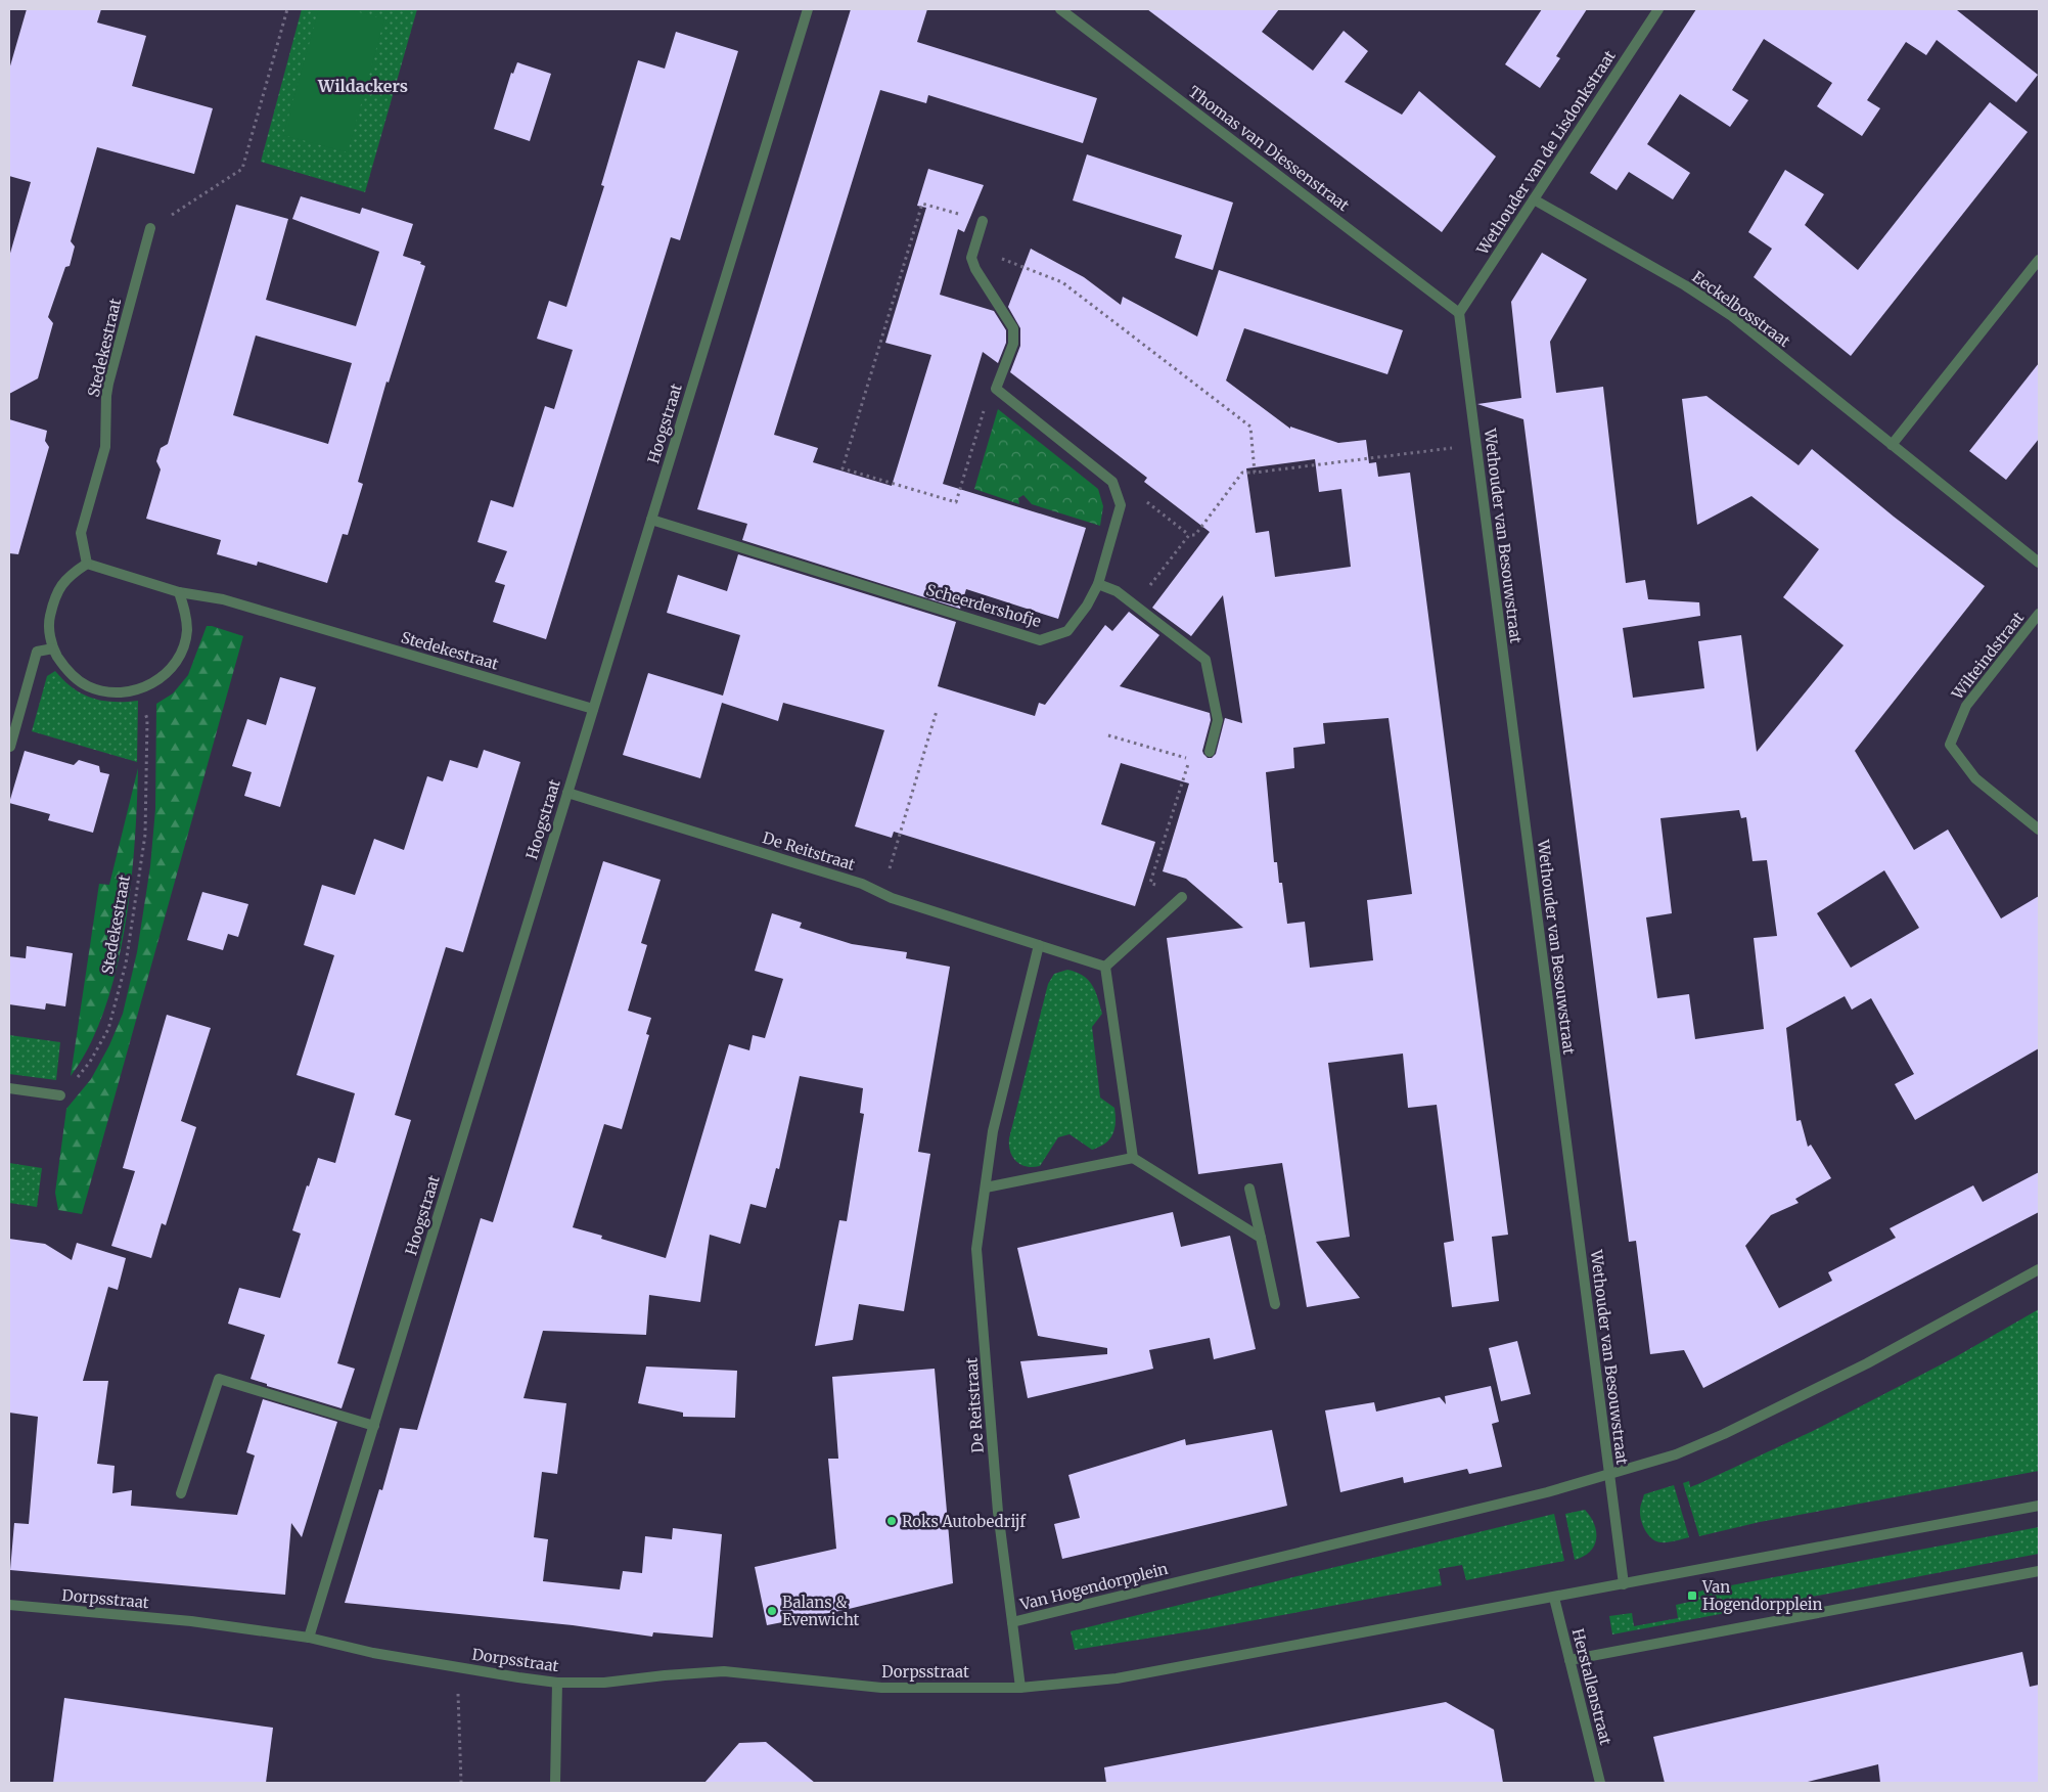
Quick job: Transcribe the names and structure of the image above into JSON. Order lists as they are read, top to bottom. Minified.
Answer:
{"streets":{"street":["Thomas van Diessenstraat","Wethouder van de Lisdonkstraat","Eeckelbosstraat","Stedekestraat","Hoogstraat","Wethouder van Besouwstraat","Scheerdershofje","Wilteindstraat","De Reitstraat","Van Hogendorpplein","Dorpsstraat","Herstallenstraat"]},"crossings":[["Thomas van Diessenstraat","Wethouder van de Lisdonkstraat"],["Thomas van Diessenstraat","Wethouder van Besouwstraat"],["Wethouder van de Lisdonkstraat","Eeckelbosstraat"],["Wethouder van de Lisdonkstraat","Wethouder van Besouwstraat"],["Stedekestraat","Hoogstraat"],["Hoogstraat","Scheerdershofje"],["Hoogstraat","De Reitstraat"],["Hoogstraat","Dorpsstraat"],["Wethouder van Besouwstraat","Van Hogendorpplein"],["De Reitstraat","Van Hogendorpplein"],["Van Hogendorpplein","Dorpsstraat"]],"districts":["Wildackers"],"places":{"other":["Roks Autobedrijf","Balans & Evenwicht"],"transit":["Van Hogendorpplein"]}}
